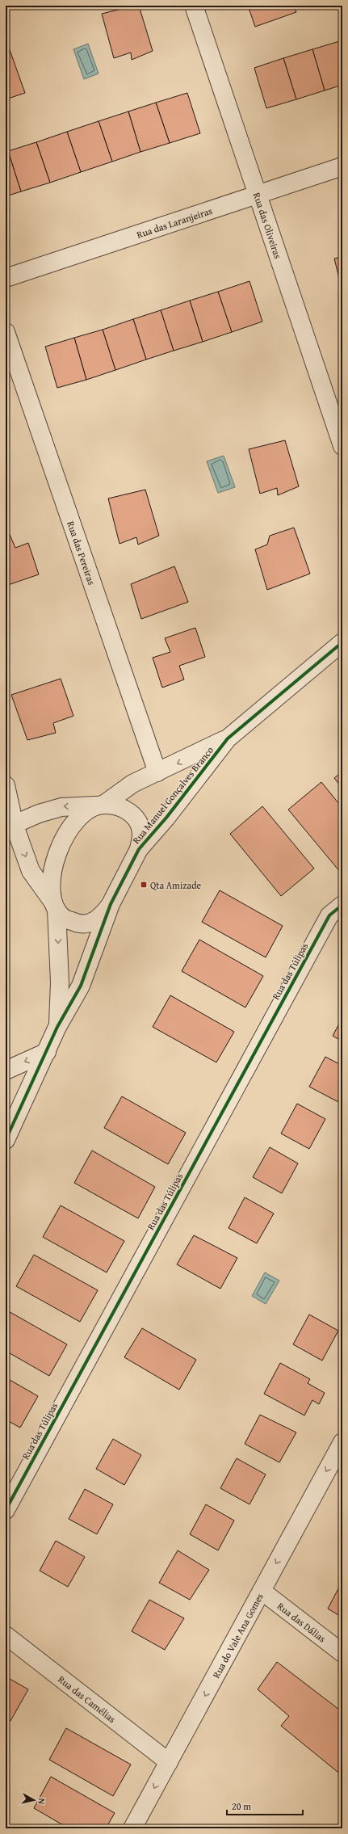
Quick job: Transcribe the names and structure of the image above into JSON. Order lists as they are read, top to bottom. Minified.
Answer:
{"streets":{"street":["Rua das Laranjeiras","Rua das Oliveiras","Rua das Pereiras","Rua Manuel Gonçalves Branco","Rua das Túlipas","Rua das Dálias","Rua do Vale Ana Gomes","Rua das Camélias"]},"crossings":[["Rua das Laranjeiras","Rua das Oliveiras"],["Rua das Pereiras","Rua Manuel Gonçalves Branco"],["Rua das Dálias","Rua do Vale Ana Gomes"],["Rua do Vale Ana Gomes","Rua das Camélias"]],"one_way":["Rua do Vale Ana Gomes"],"places":{"transit":["Qta Amizade"]},"scale_bar":"20 m","north":"right"}
